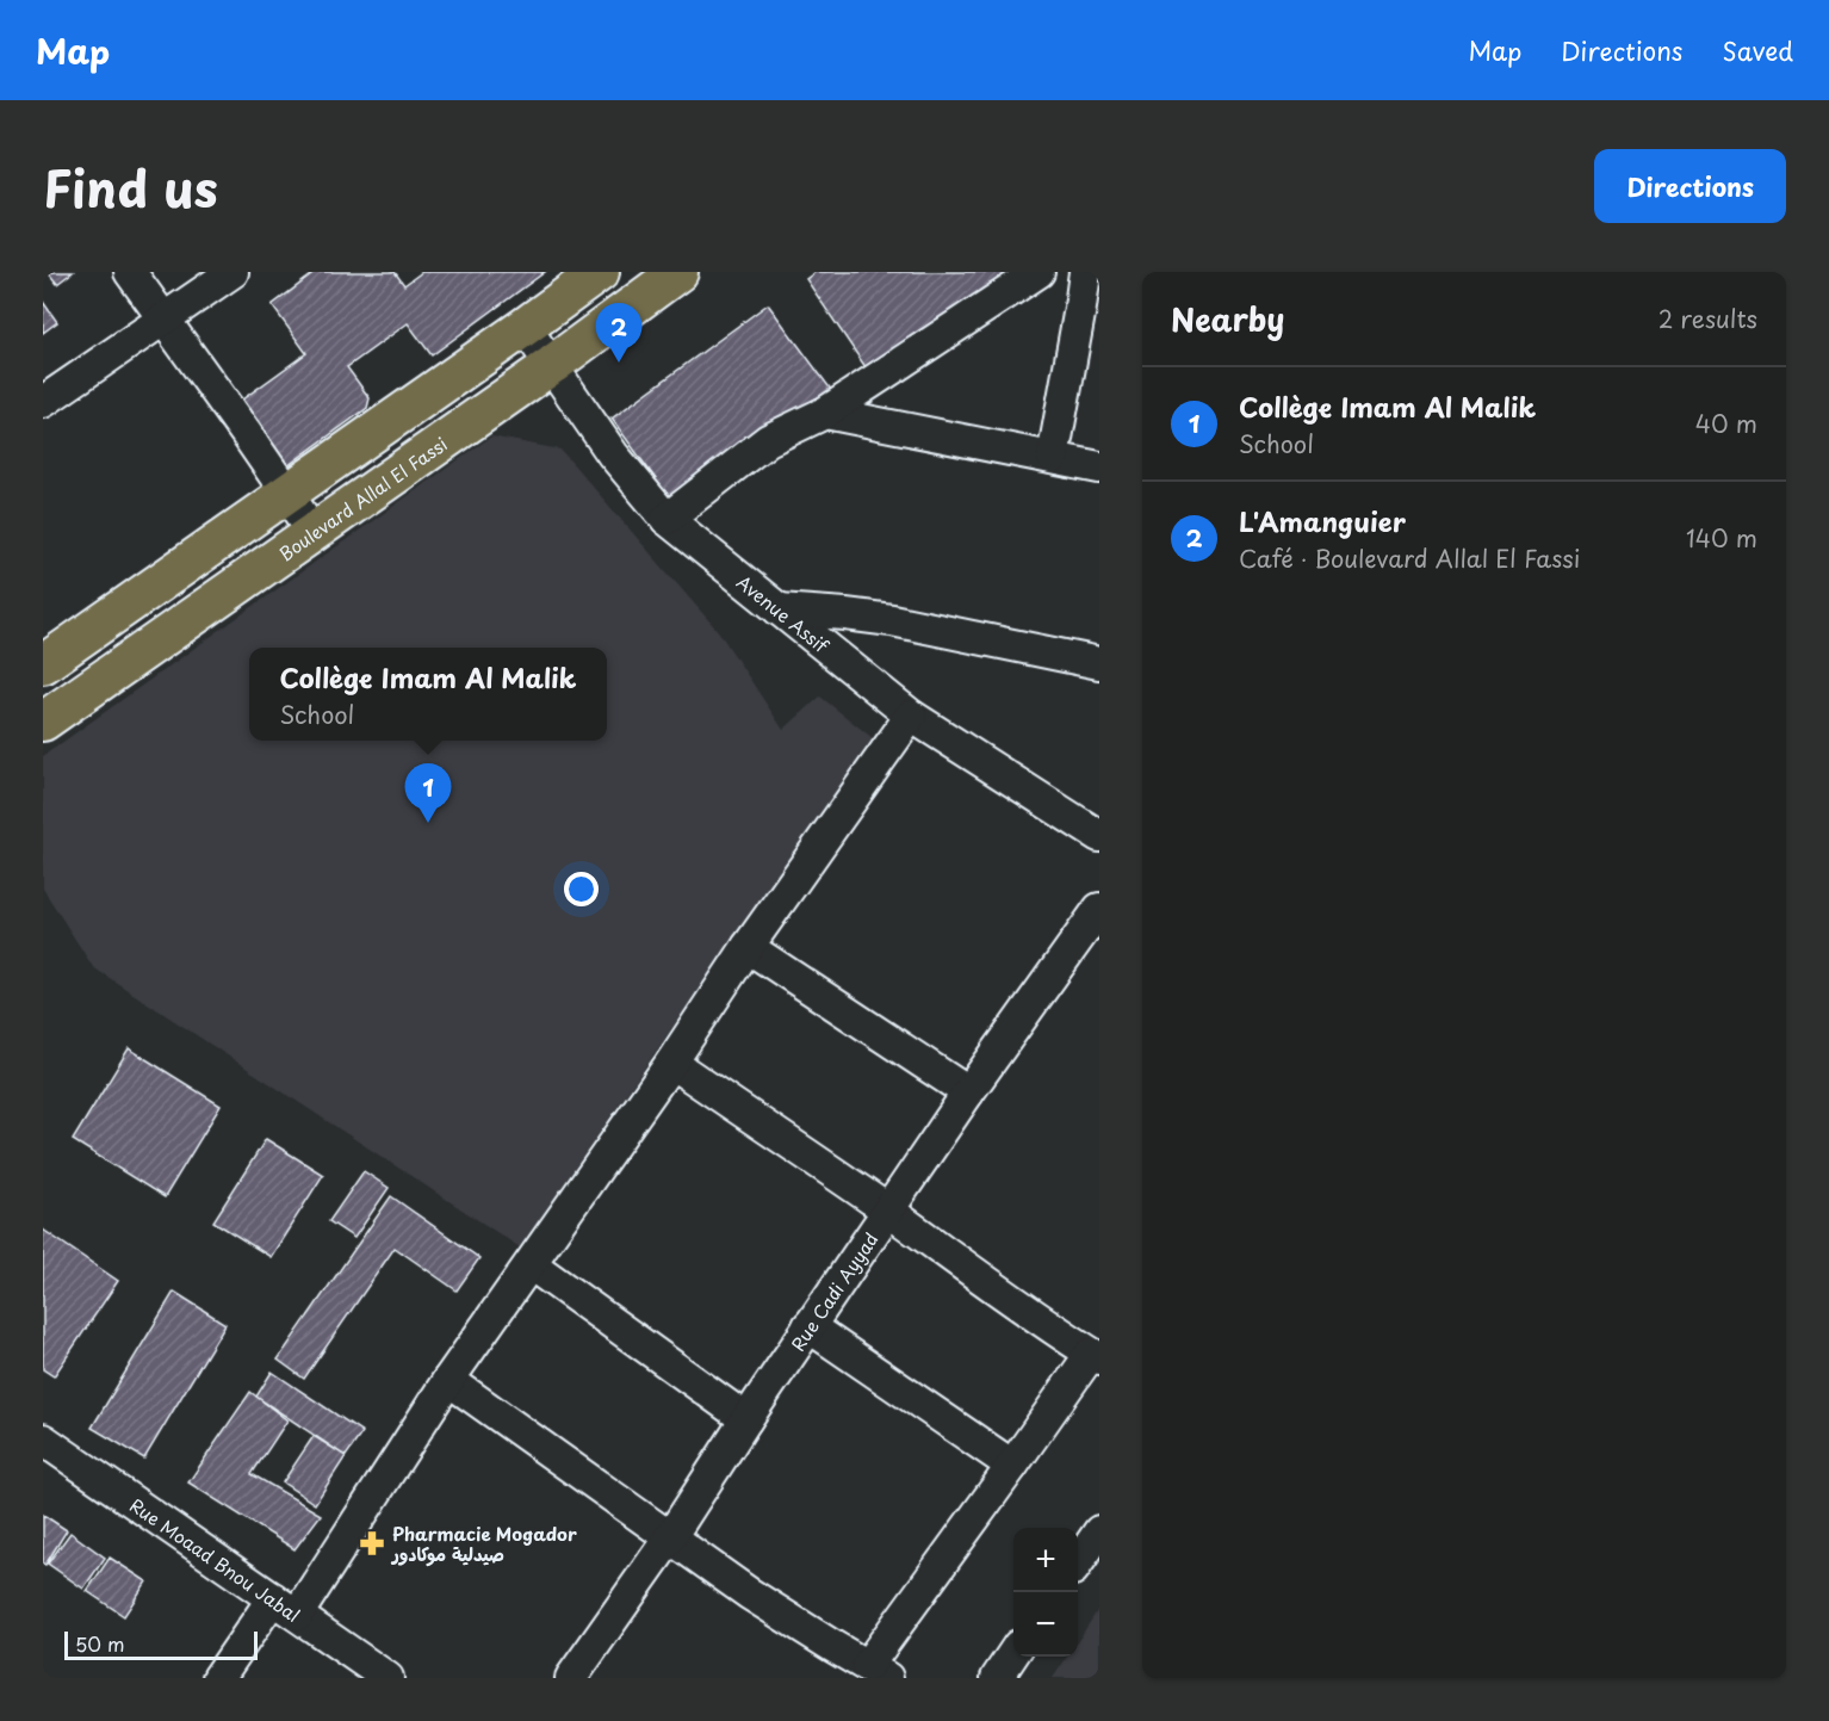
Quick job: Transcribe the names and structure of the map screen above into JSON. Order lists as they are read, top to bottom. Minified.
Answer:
{"streets":{"main road":["Boulevard Allal El Fassi"],"street":["Avenue Assif","Rue Cadi Ayyad","Rue Moaad Bnou Jabal"]},"crossings":[["Boulevard Allal El Fassi","Avenue Assif"]],"places":{"pharmacy":["Pharmacie Mogador صيدلية موكادور"]},"scale_bar":"50 m","page":{"header":"Map","nav":["Map","Directions","Saved"],"title":"Find us","buttons":"Directions","heading":["Nearby","2 results"],"pins":["2","1"],"list":[{"mark":"1","name":"Collège Imam Al Malik","note":"School","value":"40 m"},{"mark":"2","name":"L'Amanguier","note":"Café · Boulevard Allal El Fassi","value":"140 m"}],"popup":["Collège Imam Al Malik","School"],"map_buttons":["+","−"],"scale":"50 m"}}
